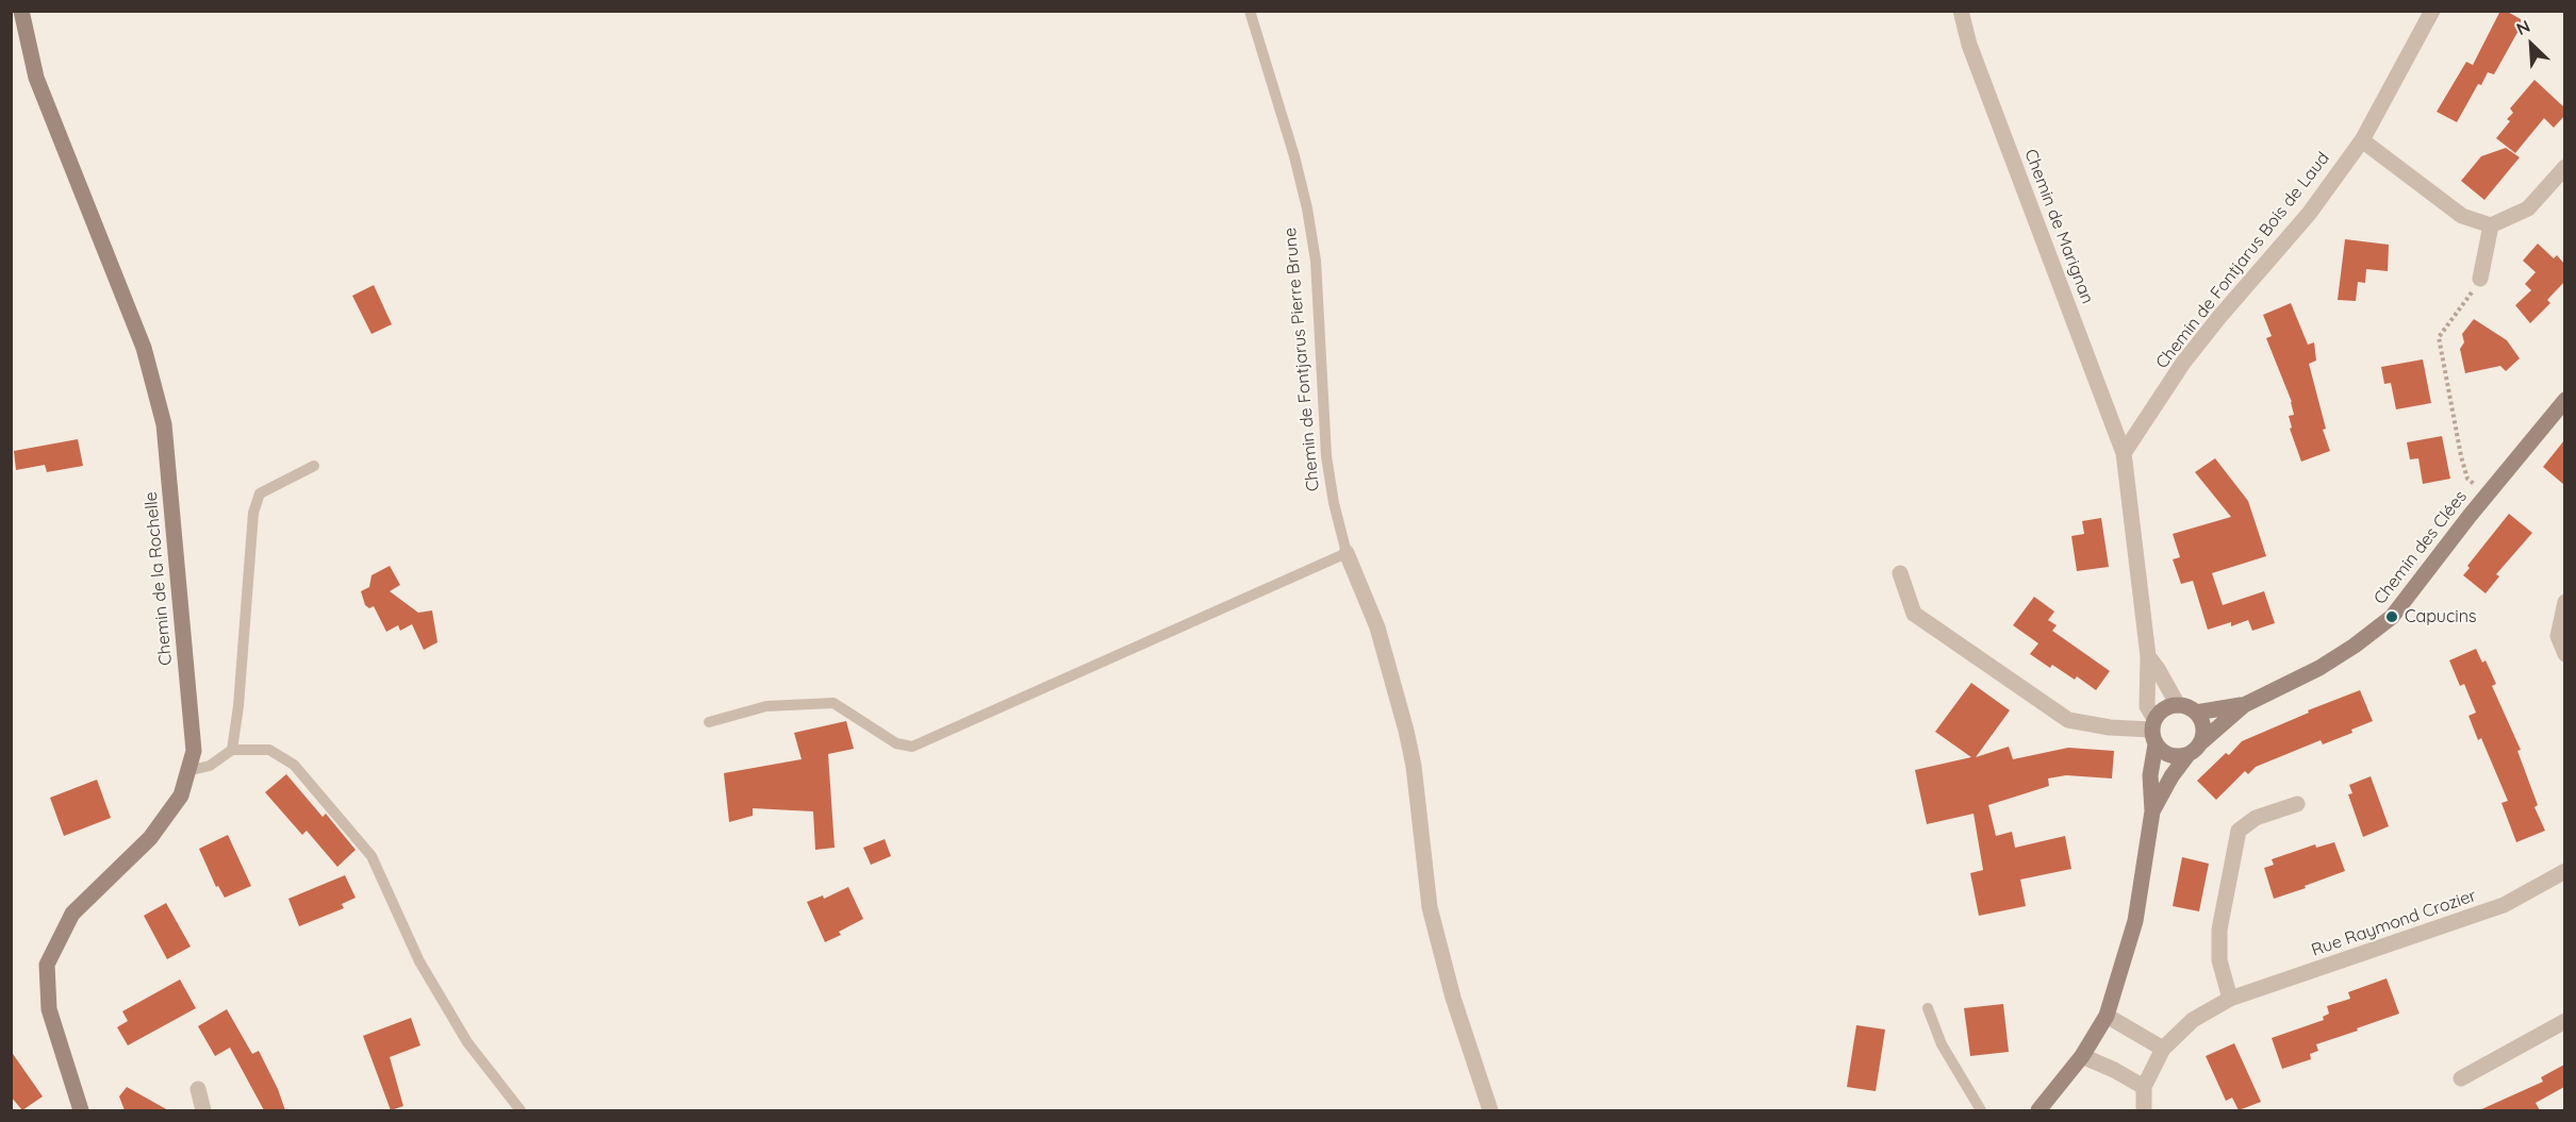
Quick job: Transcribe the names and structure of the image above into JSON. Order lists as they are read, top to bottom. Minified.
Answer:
{"streets":{"street":["Chemin de Marignan","Chemin de Fontjarus Bois de Laud","Chemin de Fontjarus Pierre Brune","Chemin des Clées","Chemin de la Rochelle","Rue Raymond Crozier"]},"crossings":[["Chemin de Marignan","Chemin de Fontjarus Bois de Laud"]],"places":["Capucins"],"north":"top left"}
